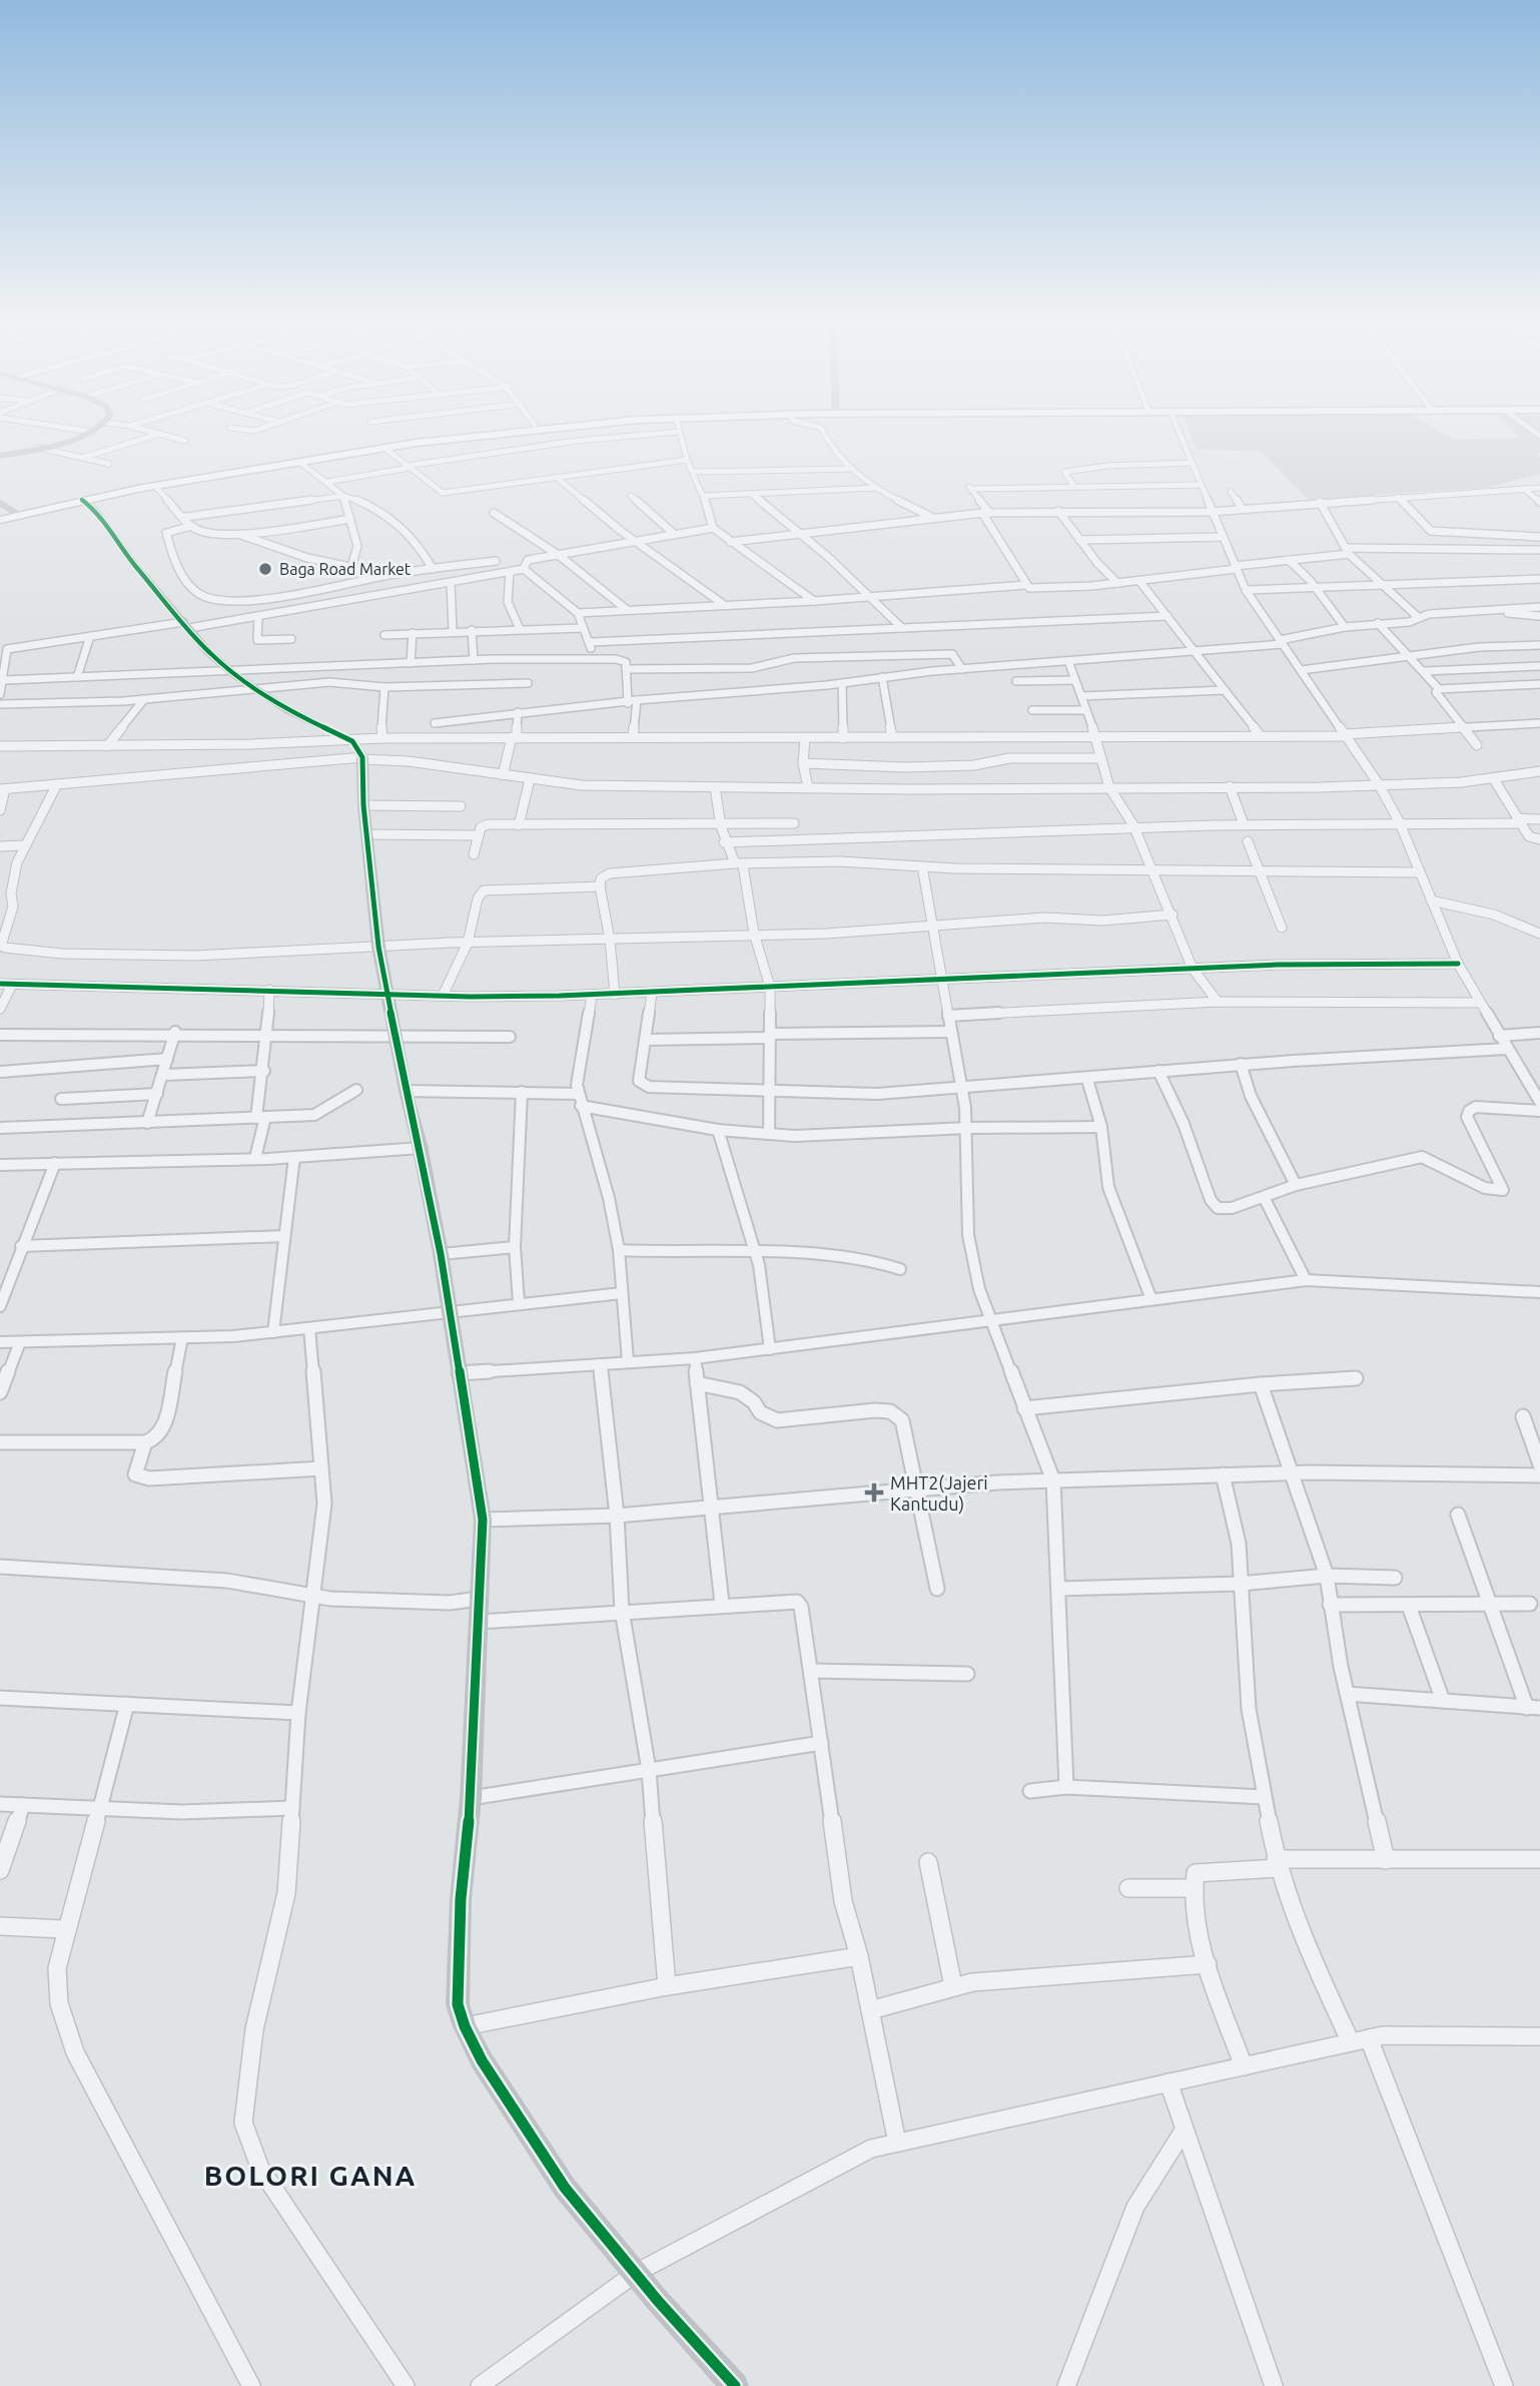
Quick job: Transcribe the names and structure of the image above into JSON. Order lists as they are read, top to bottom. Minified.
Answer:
{"districts":["BOLORI GANA"],"places":{"other":["Baga Road Market"],"health":["MHT2(Jajeri Kantudu)"]}}
